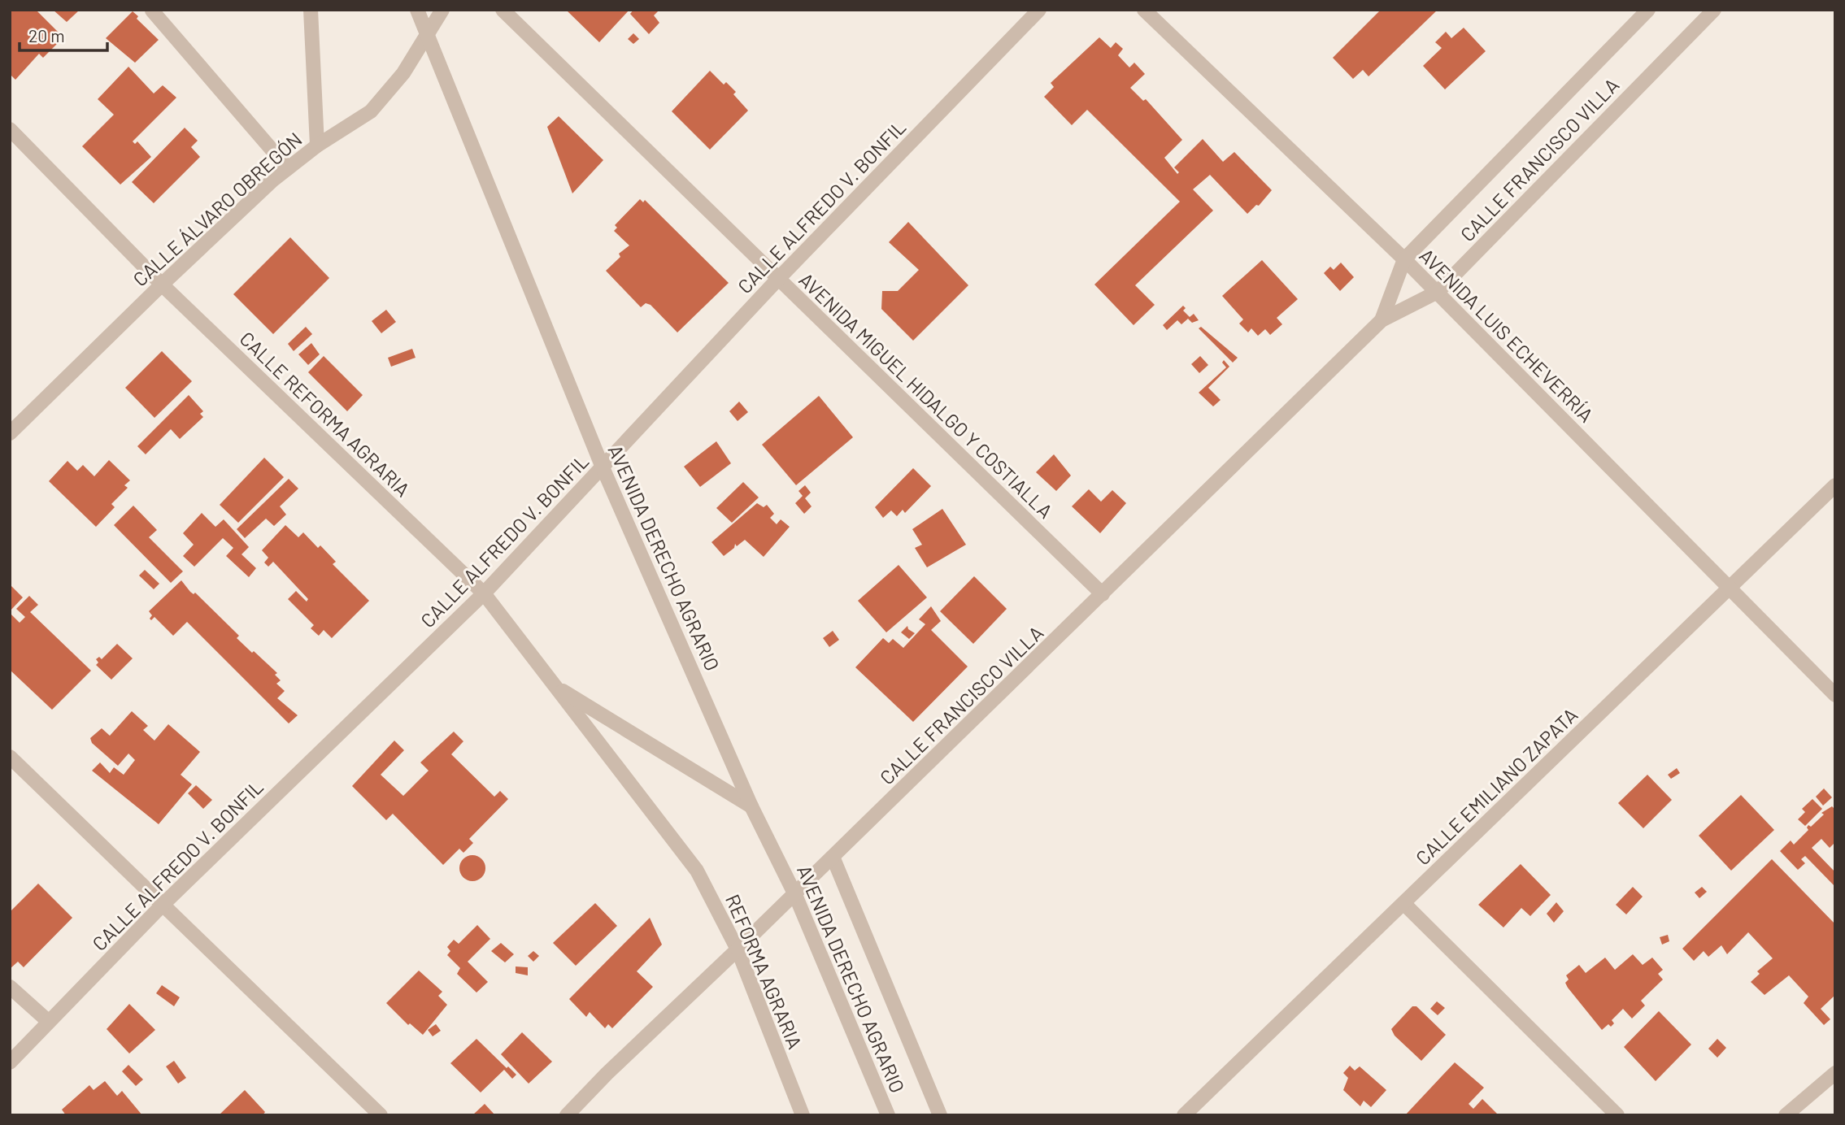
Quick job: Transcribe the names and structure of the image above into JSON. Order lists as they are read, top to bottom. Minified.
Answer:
{"streets":{"street":["CALLE FRANCISCO VILLA","CALLE ALFREDO V. BONFIL","CALLE ÁLVARO OBREGÓN","AVENIDA LUIS ECHEVERRÍA","AVENIDA MIGUEL HIDALGO Y COSTIALLA","CALLE REFORMA AGRARIA","AVENIDA DERECHO AGRARIO","CALLE EMILIANO ZAPATA","REFORMA AGRARIA"]},"crossings":[["CALLE FRANCISCO VILLA","AVENIDA LUIS ECHEVERRÍA"],["CALLE FRANCISCO VILLA","AVENIDA MIGUEL HIDALGO Y COSTIALLA"],["CALLE FRANCISCO VILLA","AVENIDA DERECHO AGRARIO"],["CALLE FRANCISCO VILLA","REFORMA AGRARIA"],["CALLE ALFREDO V. BONFIL","AVENIDA MIGUEL HIDALGO Y COSTIALLA"],["CALLE ALFREDO V. BONFIL","CALLE REFORMA AGRARIA"],["CALLE ALFREDO V. BONFIL","AVENIDA DERECHO AGRARIO"],["CALLE ÁLVARO OBREGÓN","CALLE REFORMA AGRARIA"],["CALLE ÁLVARO OBREGÓN","AVENIDA DERECHO AGRARIO"],["AVENIDA LUIS ECHEVERRÍA","CALLE EMILIANO ZAPATA"],["CALLE REFORMA AGRARIA","REFORMA AGRARIA"]],"scale_bar":"20 m"}
